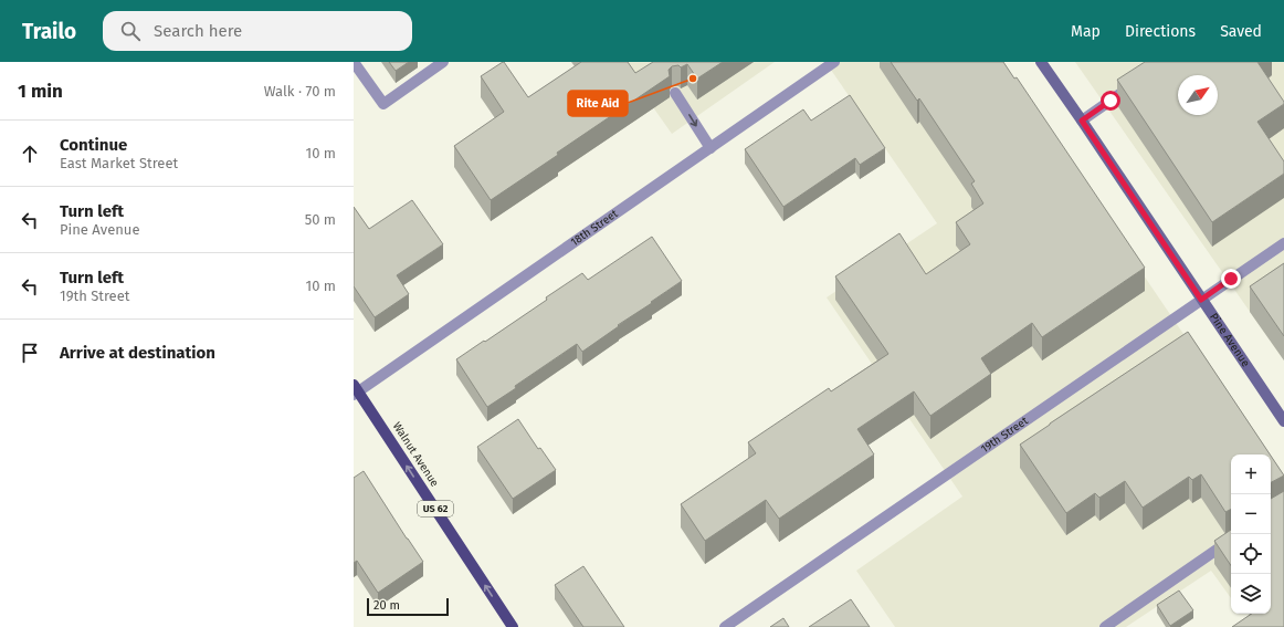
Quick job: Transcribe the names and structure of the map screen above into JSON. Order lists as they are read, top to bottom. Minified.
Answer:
{"streets":{"main road":["Pine Avenue","Walnut Avenue","US 62"],"street":["18th Street","19th Street"]},"crossings":[["18th Street","Walnut Avenue"],["Pine Avenue","19th Street"]],"one_way":["Walnut Avenue"],"places":["Rite Aid"],"scale_bar":"20 m","north":"top right","page":{"header":"Trailo","search":"Search here","nav":["Map","Directions","Saved"],"heading":["1 min","Walk · 70 m"],"list":[["Continue","East Market Street","10 m"],["Turn left","Pine Avenue","50 m"],["Turn left","19th Street","10 m"],"Arrive at destination"],"map_buttons":["+","−"],"scale":"20 m"}}
